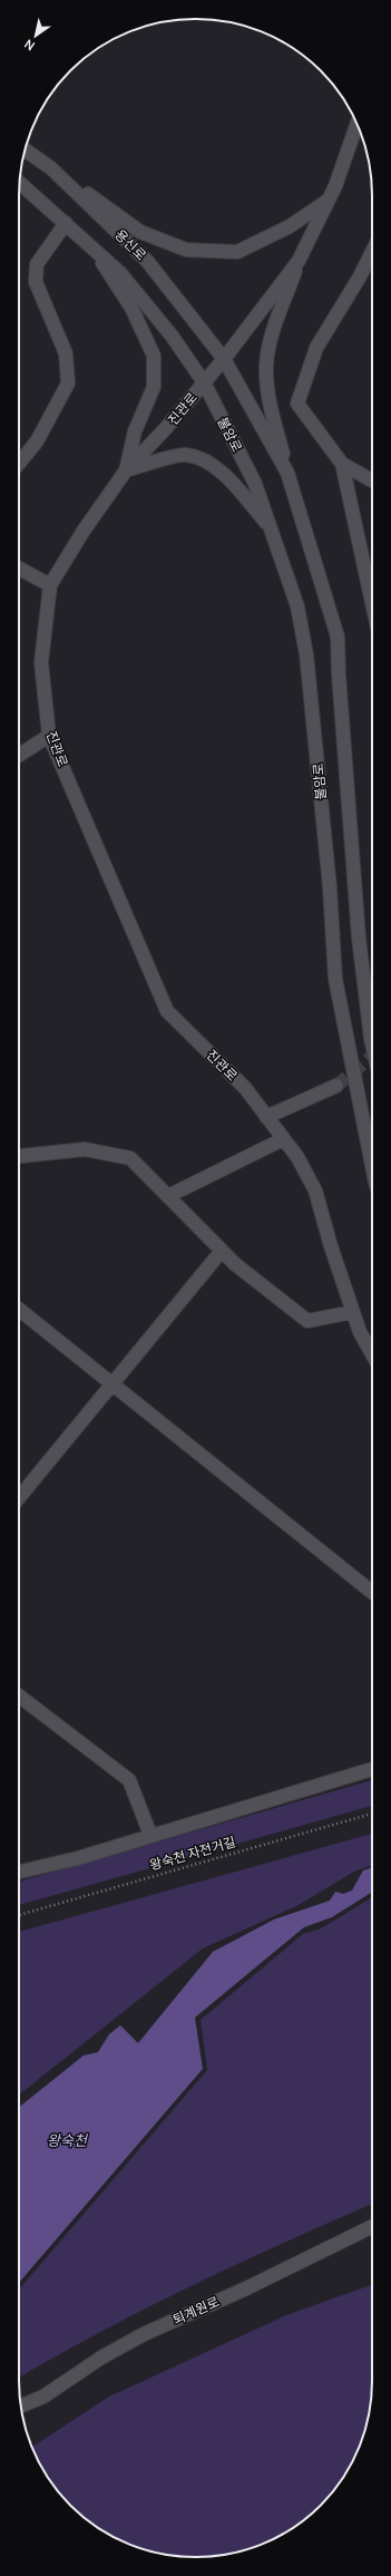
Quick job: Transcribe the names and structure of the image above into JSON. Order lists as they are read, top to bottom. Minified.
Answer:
{"streets":{"street":["용신로","진관로","불암로","퇴계원로"],"path":["왕숙천 자전거길"]},"crossings":[["용신로","진관로"],["용신로","불암로"],["진관로","불암로"]],"water":["왕숙천"],"north":"bottom left"}
